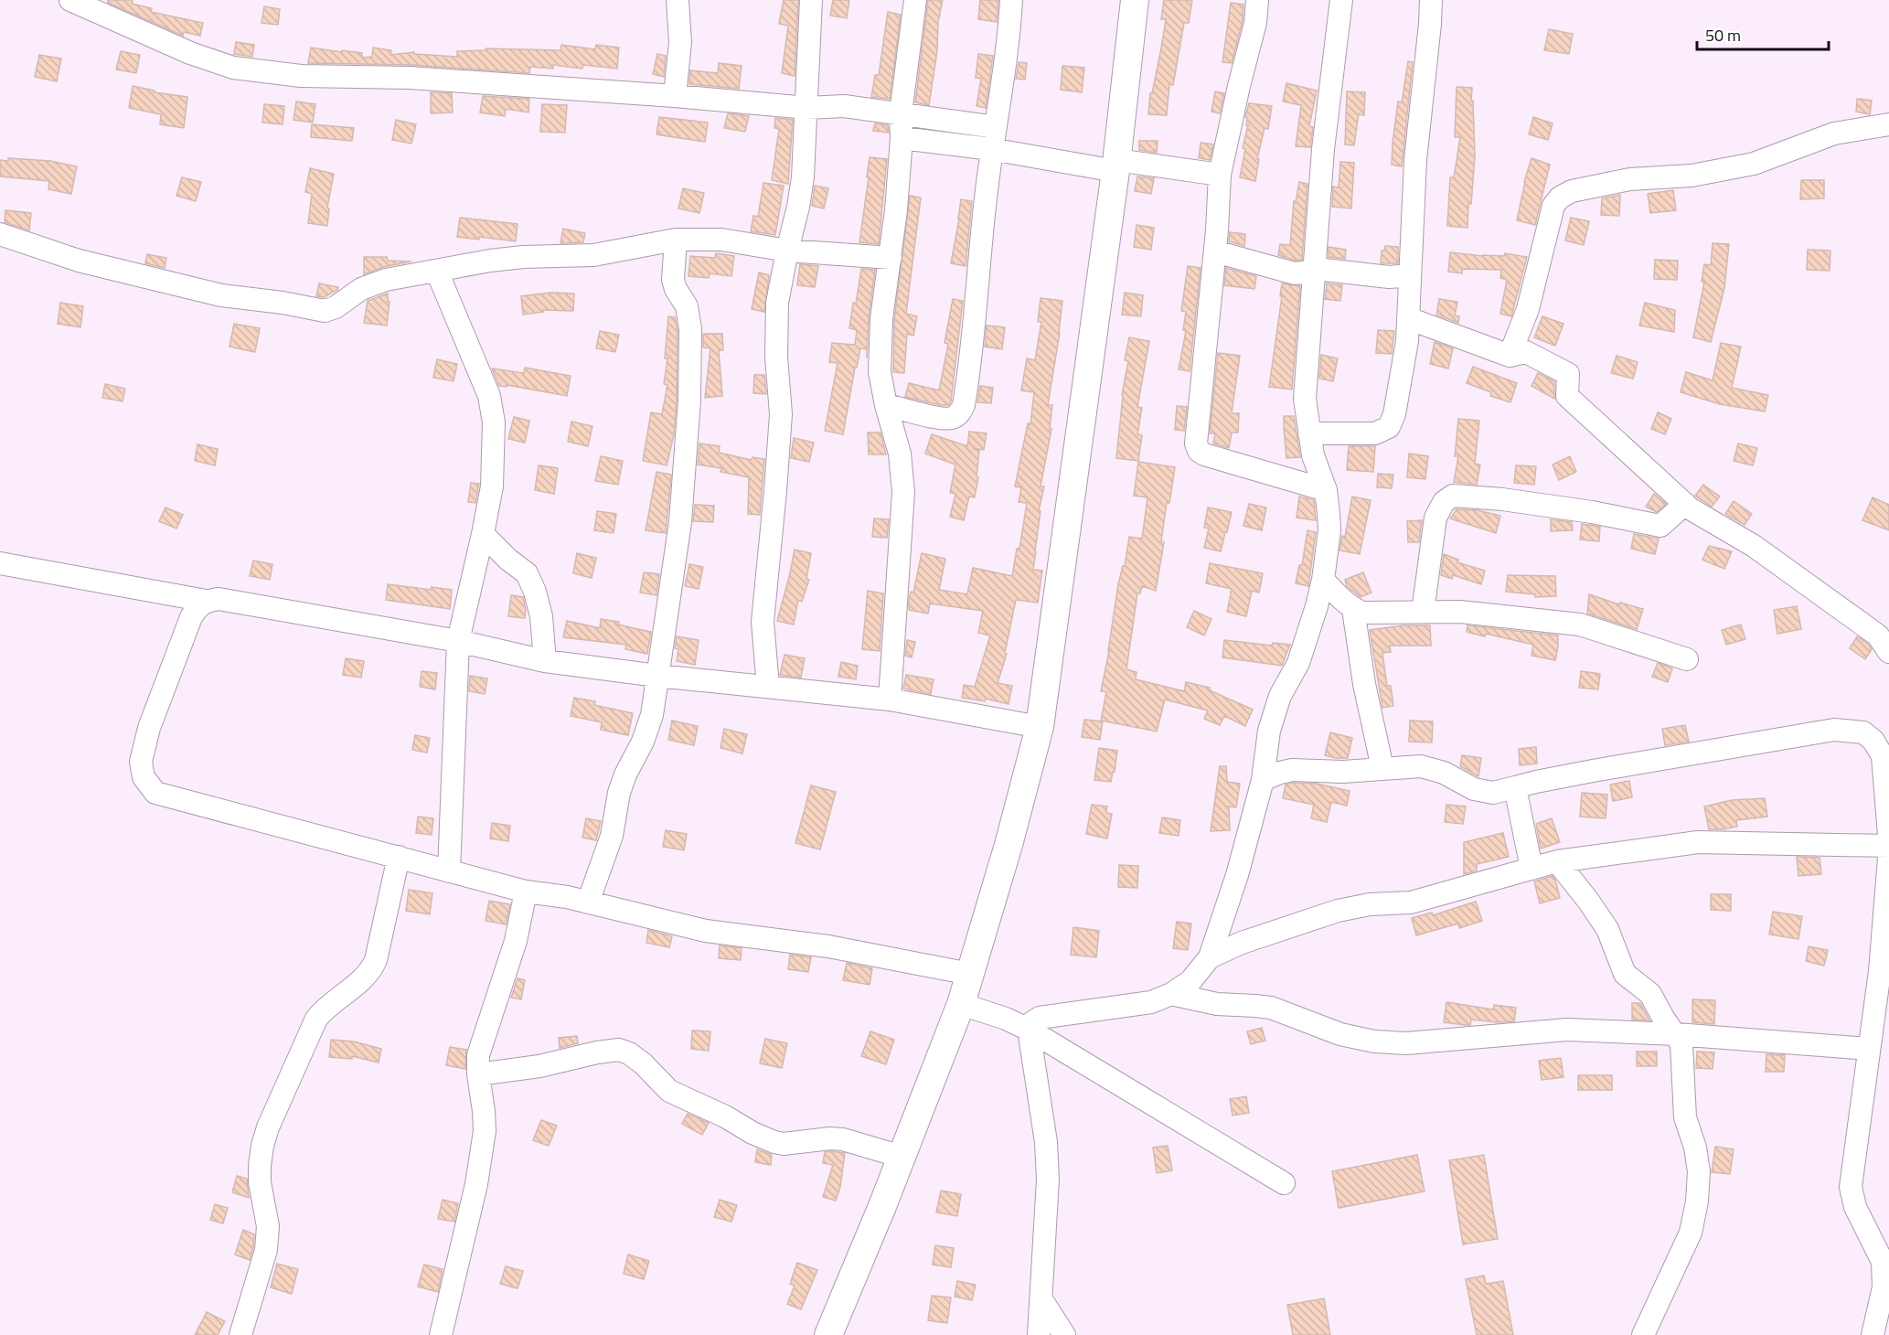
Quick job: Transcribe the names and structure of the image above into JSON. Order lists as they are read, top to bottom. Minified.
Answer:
{"scale_bar":"50 m"}
